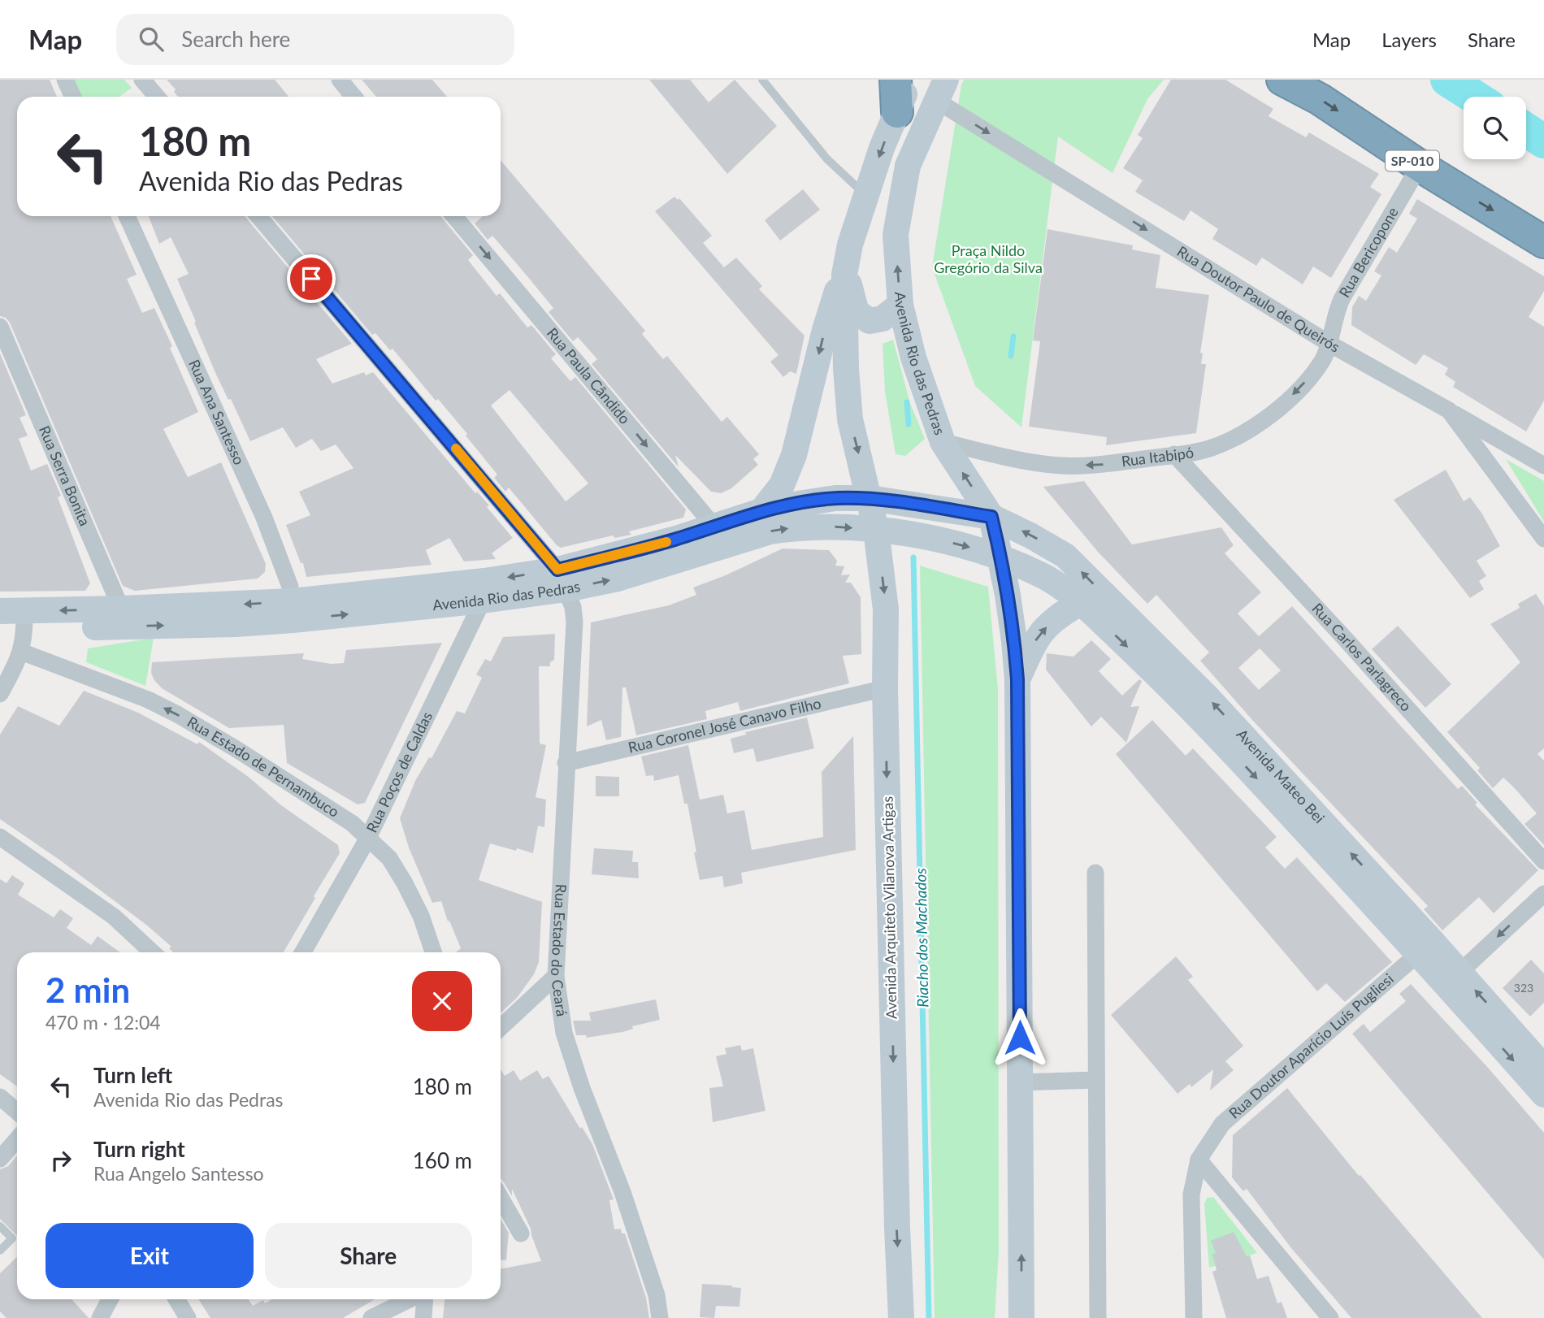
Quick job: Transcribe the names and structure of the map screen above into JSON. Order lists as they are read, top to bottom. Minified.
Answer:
{"streets":{"highway":["SP-010"],"main road":["Avenida Rio das Pedras","Avenida Mateo Bei","Avenida Arquiteto Vilanova Artigas"],"street":["Rua Bericopone","Rua Doutor Paulo de Queirós","Rua Paula Cândido","Rua Ana Santesso","Rua Itabipó","Rua Serra Bonita","Rua Carlos Parlagreco","Rua Coronel José Canavo Filho","Rua Estado de Pernambuco","Rua Poços de Caldas","Rua Estado do Ceará","Rua Doutor Aparício Luís Pugliesi"]},"crossings":[["SP-010","Rua Bericopone"],["Rua Bericopone","Rua Doutor Paulo de Queirós"],["Rua Bericopone","Rua Itabipó"],["Rua Doutor Paulo de Queirós","Avenida Rio das Pedras"],["Rua Doutor Paulo de Queirós","Rua Itabipó"],["Avenida Rio das Pedras","Rua Paula Cândido"],["Avenida Rio das Pedras","Rua Ana Santesso"],["Avenida Rio das Pedras","Rua Itabipó"],["Avenida Rio das Pedras","Rua Serra Bonita"],["Avenida Rio das Pedras","Rua Estado de Pernambuco"],["Avenida Rio das Pedras","Rua Poços de Caldas"],["Avenida Rio das Pedras","Avenida Mateo Bei"],["Avenida Rio das Pedras","Avenida Arquiteto Vilanova Artigas"],["Avenida Rio das Pedras","Rua Estado do Ceará"],["Rua Itabipó","Rua Carlos Parlagreco"],["Rua Coronel José Canavo Filho","Avenida Arquiteto Vilanova Artigas"],["Rua Coronel José Canavo Filho","Rua Estado do Ceará"],["Rua Estado de Pernambuco","Rua Poços de Caldas"],["Avenida Mateo Bei","Rua Doutor Aparício Luís Pugliesi"]],"one_way":["Rua Doutor Paulo de Queirós","Rua Itabipó","Rua Estado de Pernambuco"],"water":["Riacho dos Machados"],"parks":["Praça Nildo Gregório da Silva"],"house_numbers":["323"],"page":{"header":"Map","search":"Search here","nav":["Map","Layers","Share"],"turn":["180 m","Avenida Rio das Pedras"],"heading":["2 min","470 m · 12:04"],"list":[{"name":"Turn left","note":"Avenida Rio das Pedras","value":"180 m"},{"name":"Turn right","note":"Rua Angelo Santesso","value":"160 m"}],"buttons":["Exit","Share"]}}
